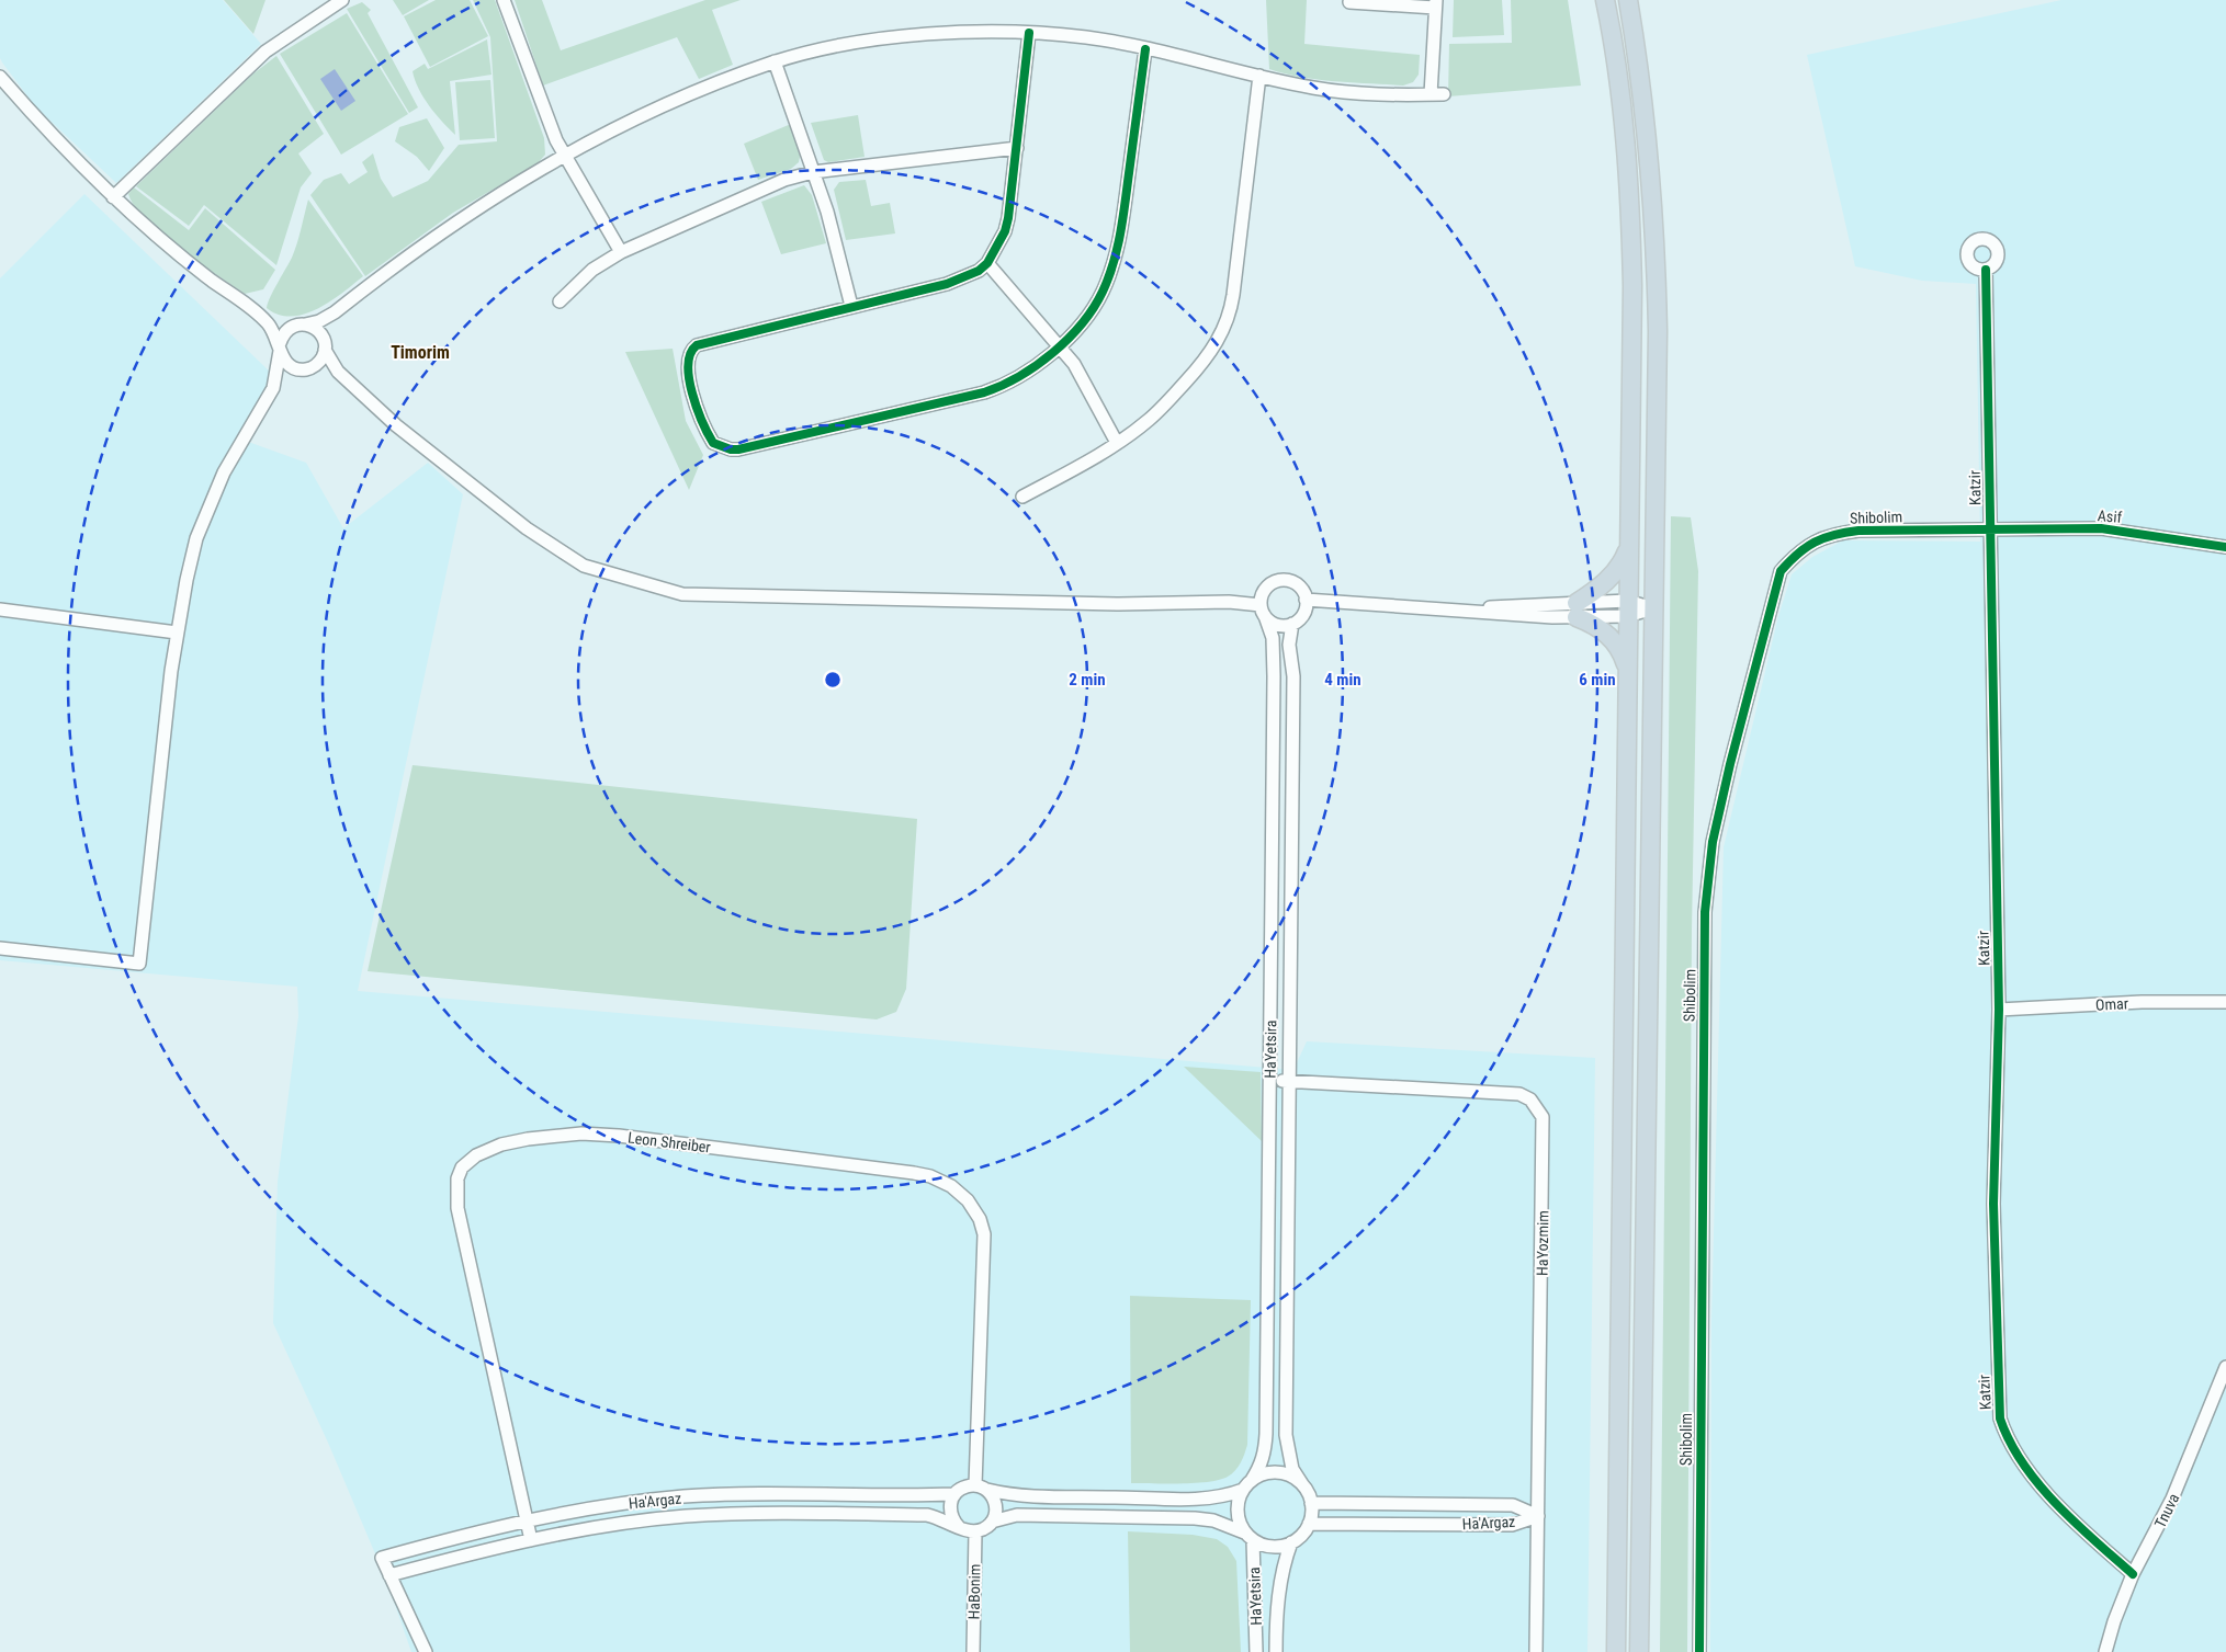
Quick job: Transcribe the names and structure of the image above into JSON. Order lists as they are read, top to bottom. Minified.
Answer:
{"streets":{"street":["Katzir","Asif","Shibolim","Omar","HaYetsira","Leon Shreiber","HaYozmim","Ha'Argaz","Tnuva","HaBonim"]},"crossings":[["Katzir","Asif"],["Katzir","Shibolim"],["Katzir","Omar"],["Katzir","Tnuva"],["Asif","Shibolim"],["HaYetsira","HaYozmim"],["HaYetsira","Ha'Argaz"],["Leon Shreiber","Ha'Argaz"],["Leon Shreiber","HaBonim"],["HaYozmim","Ha'Argaz"],["Ha'Argaz","HaBonim"]],"districts":["Timorim"],"rings":["2 min","4 min","6 min"]}
